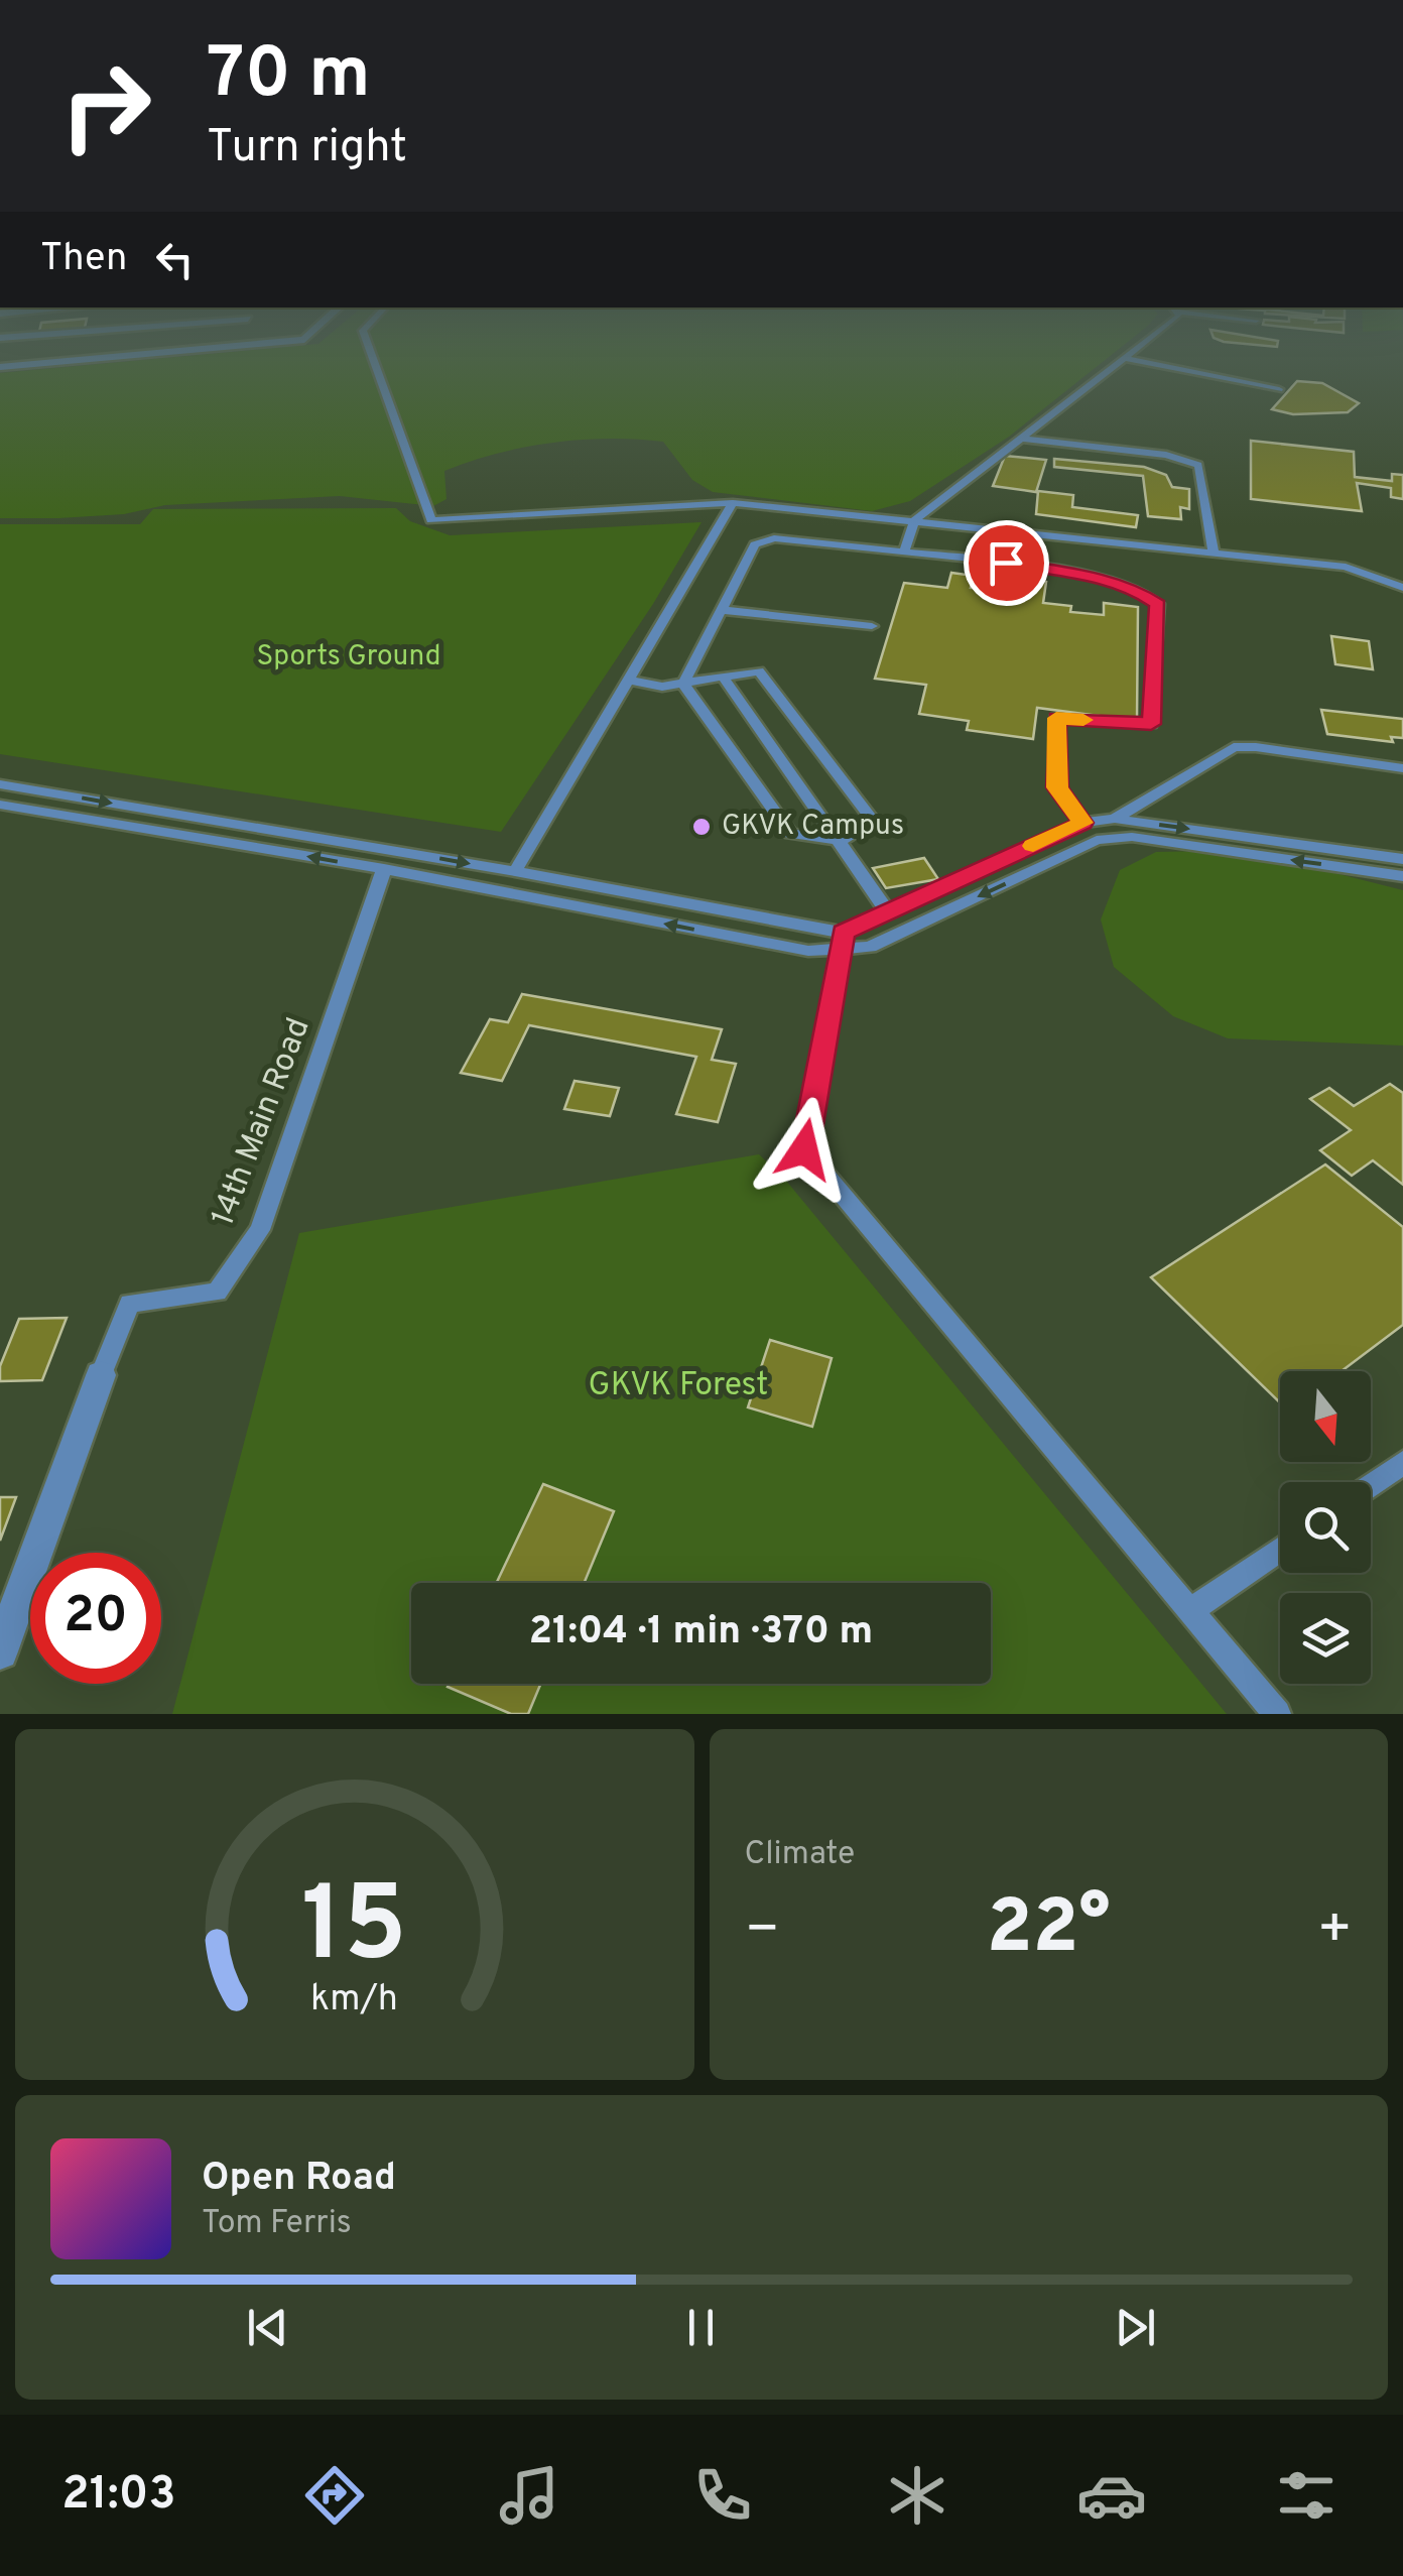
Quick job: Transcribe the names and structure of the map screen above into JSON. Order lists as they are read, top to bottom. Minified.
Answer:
{"streets":{"lane":["14th Main Road"]},"parks":["Sports Ground","GKVK Forest"],"places":["GKVK Campus"],"north":"bottom","page":{"turn":["70 m","Turn right"],"then":"Then","limit":"20","trip":"21:04 · 1 min · 370 m","tile":"Climate","heat":["−","22°","+"],"song":["Open Road","Tom Ferris"],"tabs":"21:03","gauge":["15","km/h"]}}
